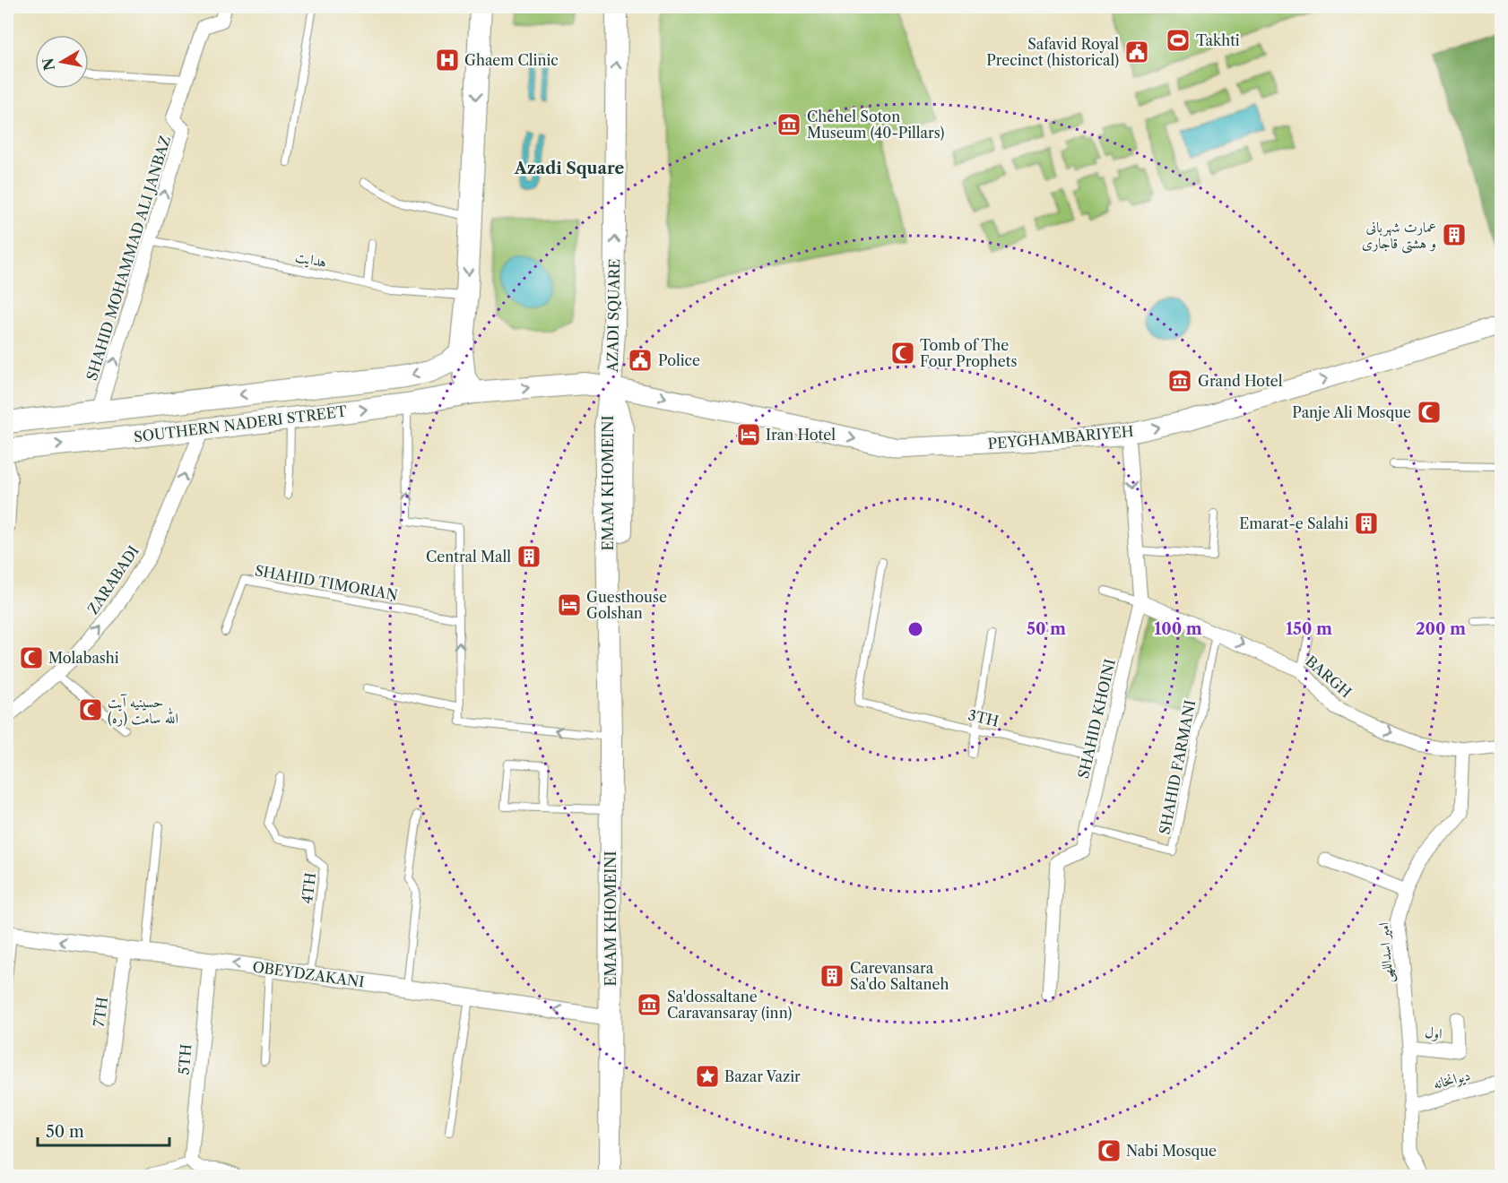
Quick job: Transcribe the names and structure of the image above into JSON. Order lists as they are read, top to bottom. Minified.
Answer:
{"streets":{"main road":["AZADI SQUARE","SOUTHERN NADERI STREET","PEYGHAMBARIYEH","EMAM KHOMEINI"],"street":["SHAHID MOHAMMAD ALI JANBAZ","ZARABADI","BARGH","SHAHID KHOINI","امیر اسداللهی","OBEYDZAKANI","7TH","اول","5TH","دیوانخانه"],"lane":["هدایت","SHAHID TIMORIAN","3TH","SHAHID FARMANI","4TH"]},"crossings":[["SHAHID MOHAMMAD ALI JANBAZ","هدایت"],["SHAHID MOHAMMAD ALI JANBAZ","SOUTHERN NADERI STREET"],["AZADI SQUARE","SOUTHERN NADERI STREET"],["AZADI SQUARE","PEYGHAMBARIYEH"],["AZADI SQUARE","EMAM KHOMEINI"],["SOUTHERN NADERI STREET","ZARABADI"],["PEYGHAMBARIYEH","EMAM KHOMEINI"],["PEYGHAMBARIYEH","SHAHID KHOINI"],["EMAM KHOMEINI","OBEYDZAKANI"],["BARGH","SHAHID KHOINI"],["BARGH","SHAHID FARMANI"],["BARGH","امیر اسداللهی"],["3TH","SHAHID KHOINI"],["SHAHID KHOINI","SHAHID FARMANI"],["4TH","OBEYDZAKANI"],["امیر اسداللهی","اول"],["امیر اسداللهی","دیوانخانه"],["OBEYDZAKANI","7TH"],["OBEYDZAKANI","5TH"]],"one_way":["SHAHID MOHAMMAD ALI JANBAZ","PEYGHAMBARIYEH","ZARABADI","BARGH","OBEYDZAKANI"],"districts":["Azadi Square"],"places":{"sports":["Takhti"],"public building":["Safavid Royal Precinct (historical)","Police"],"hospital":["Ghaem Clinic"],"museum":["Chehel Soton Museum (40-Pillars)","Grand Hotel","Sa'dossaltane Caravansaray (inn)"],"building":["عمارت شهربانی و هشتی قاجاری","Emarat-e Salahi","Central Mall","Carevansara Sa'do Saltaneh"],"mosque":["Tomb of The Four Prophets","Panje Ali Mosque","Molabashi","حسینیه آیت الله سامت (ره)","Nabi Mosque"],"hotel":["Iran Hotel","Guesthouse Golshan"],"place":["Bazar Vazir"]},"scale_bar":"50 m","north":"left","rings":["50 m","100 m","150 m","200 m"]}
